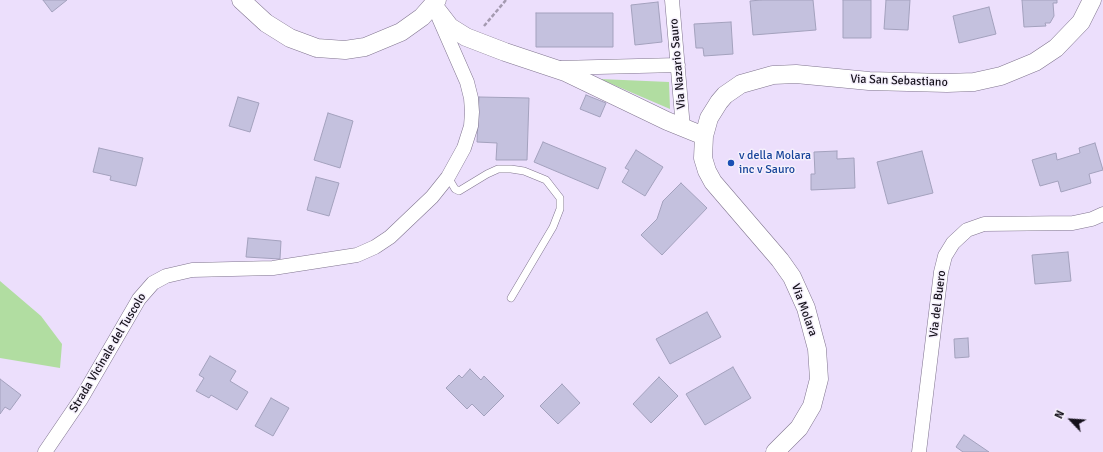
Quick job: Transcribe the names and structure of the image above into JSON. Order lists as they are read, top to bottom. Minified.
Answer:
{"streets":{"street":["Via Nazario Sauro","Via San Sebastiano","Via del Buero","Via Molara","Strada Vicinale del Tuscolo"]},"crossings":[["Via San Sebastiano","Via Molara"]],"places":["v della Molara inc v Sauro"],"north":"top left"}
